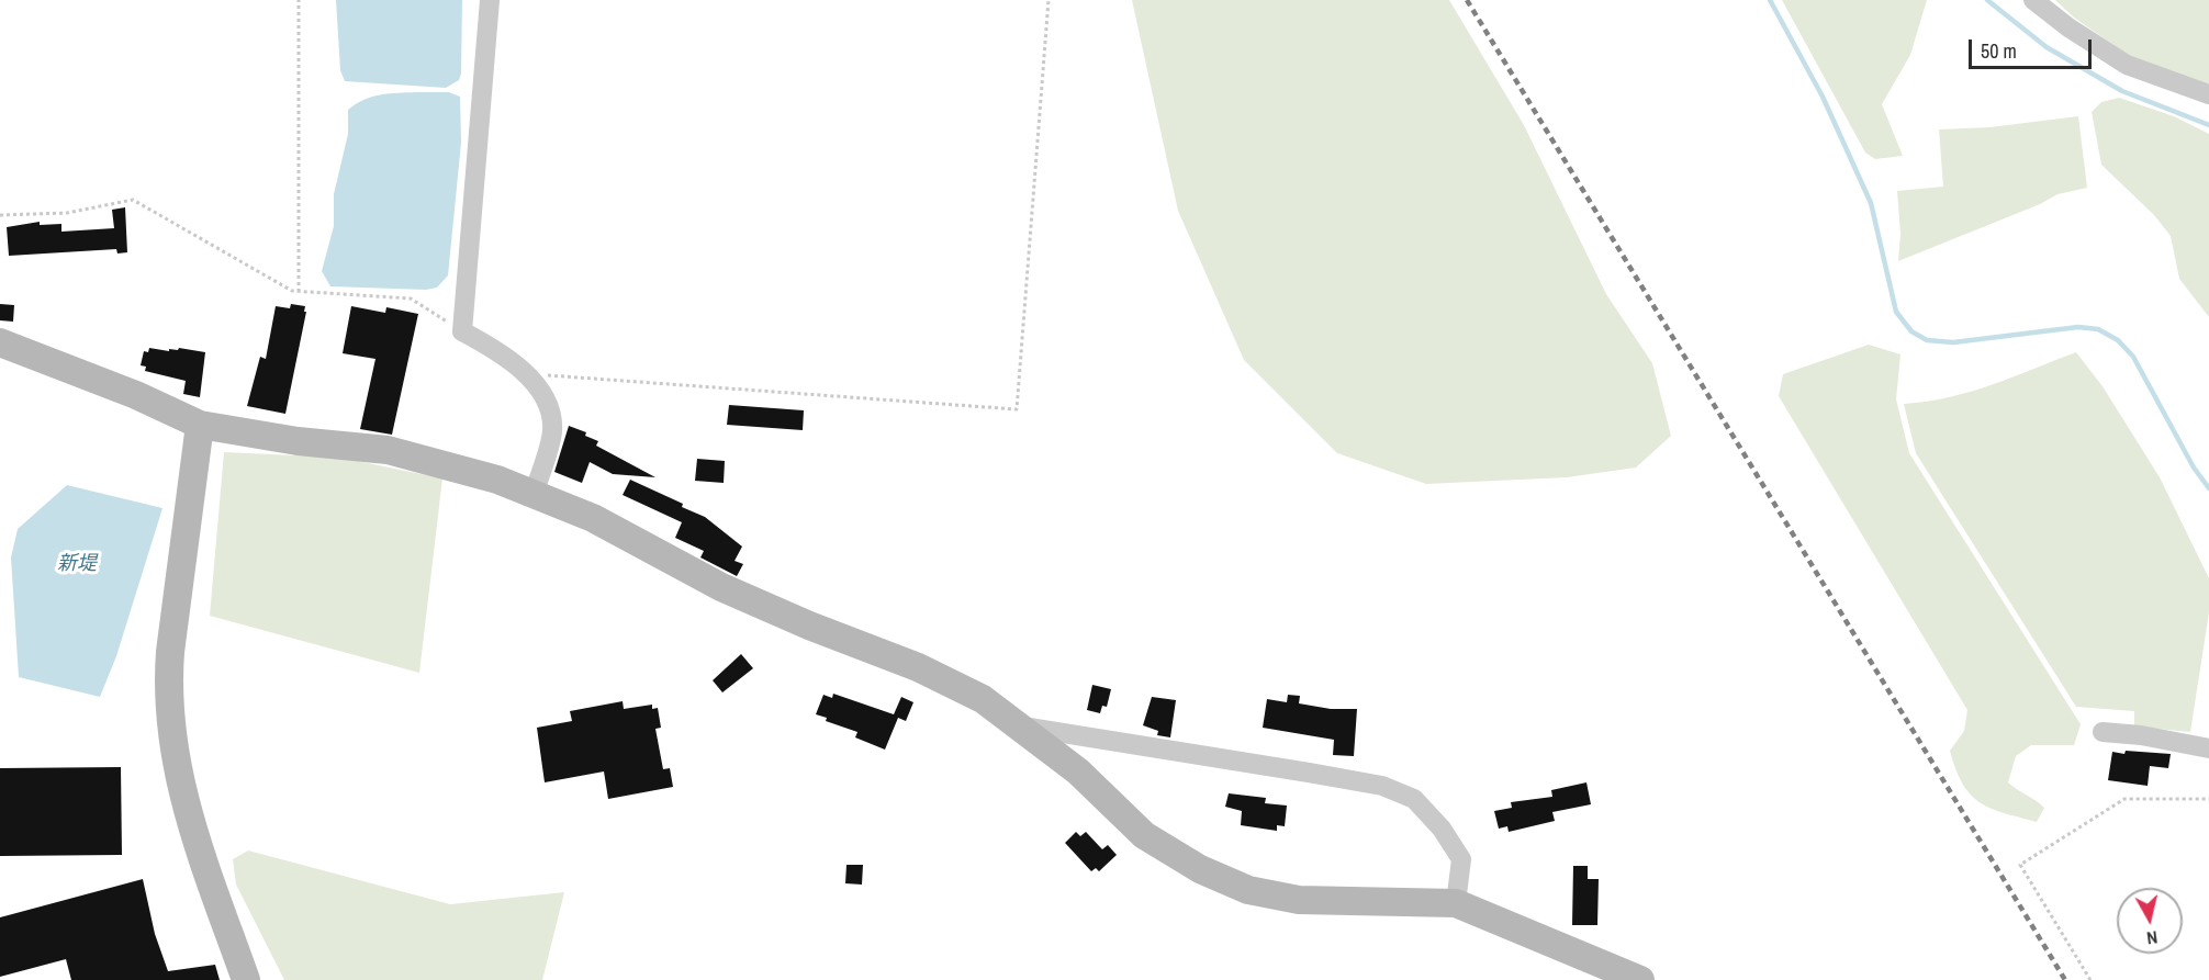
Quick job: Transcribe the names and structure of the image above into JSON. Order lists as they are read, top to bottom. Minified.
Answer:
{"water":["新堤"],"scale_bar":"50 m","north":"bottom"}
